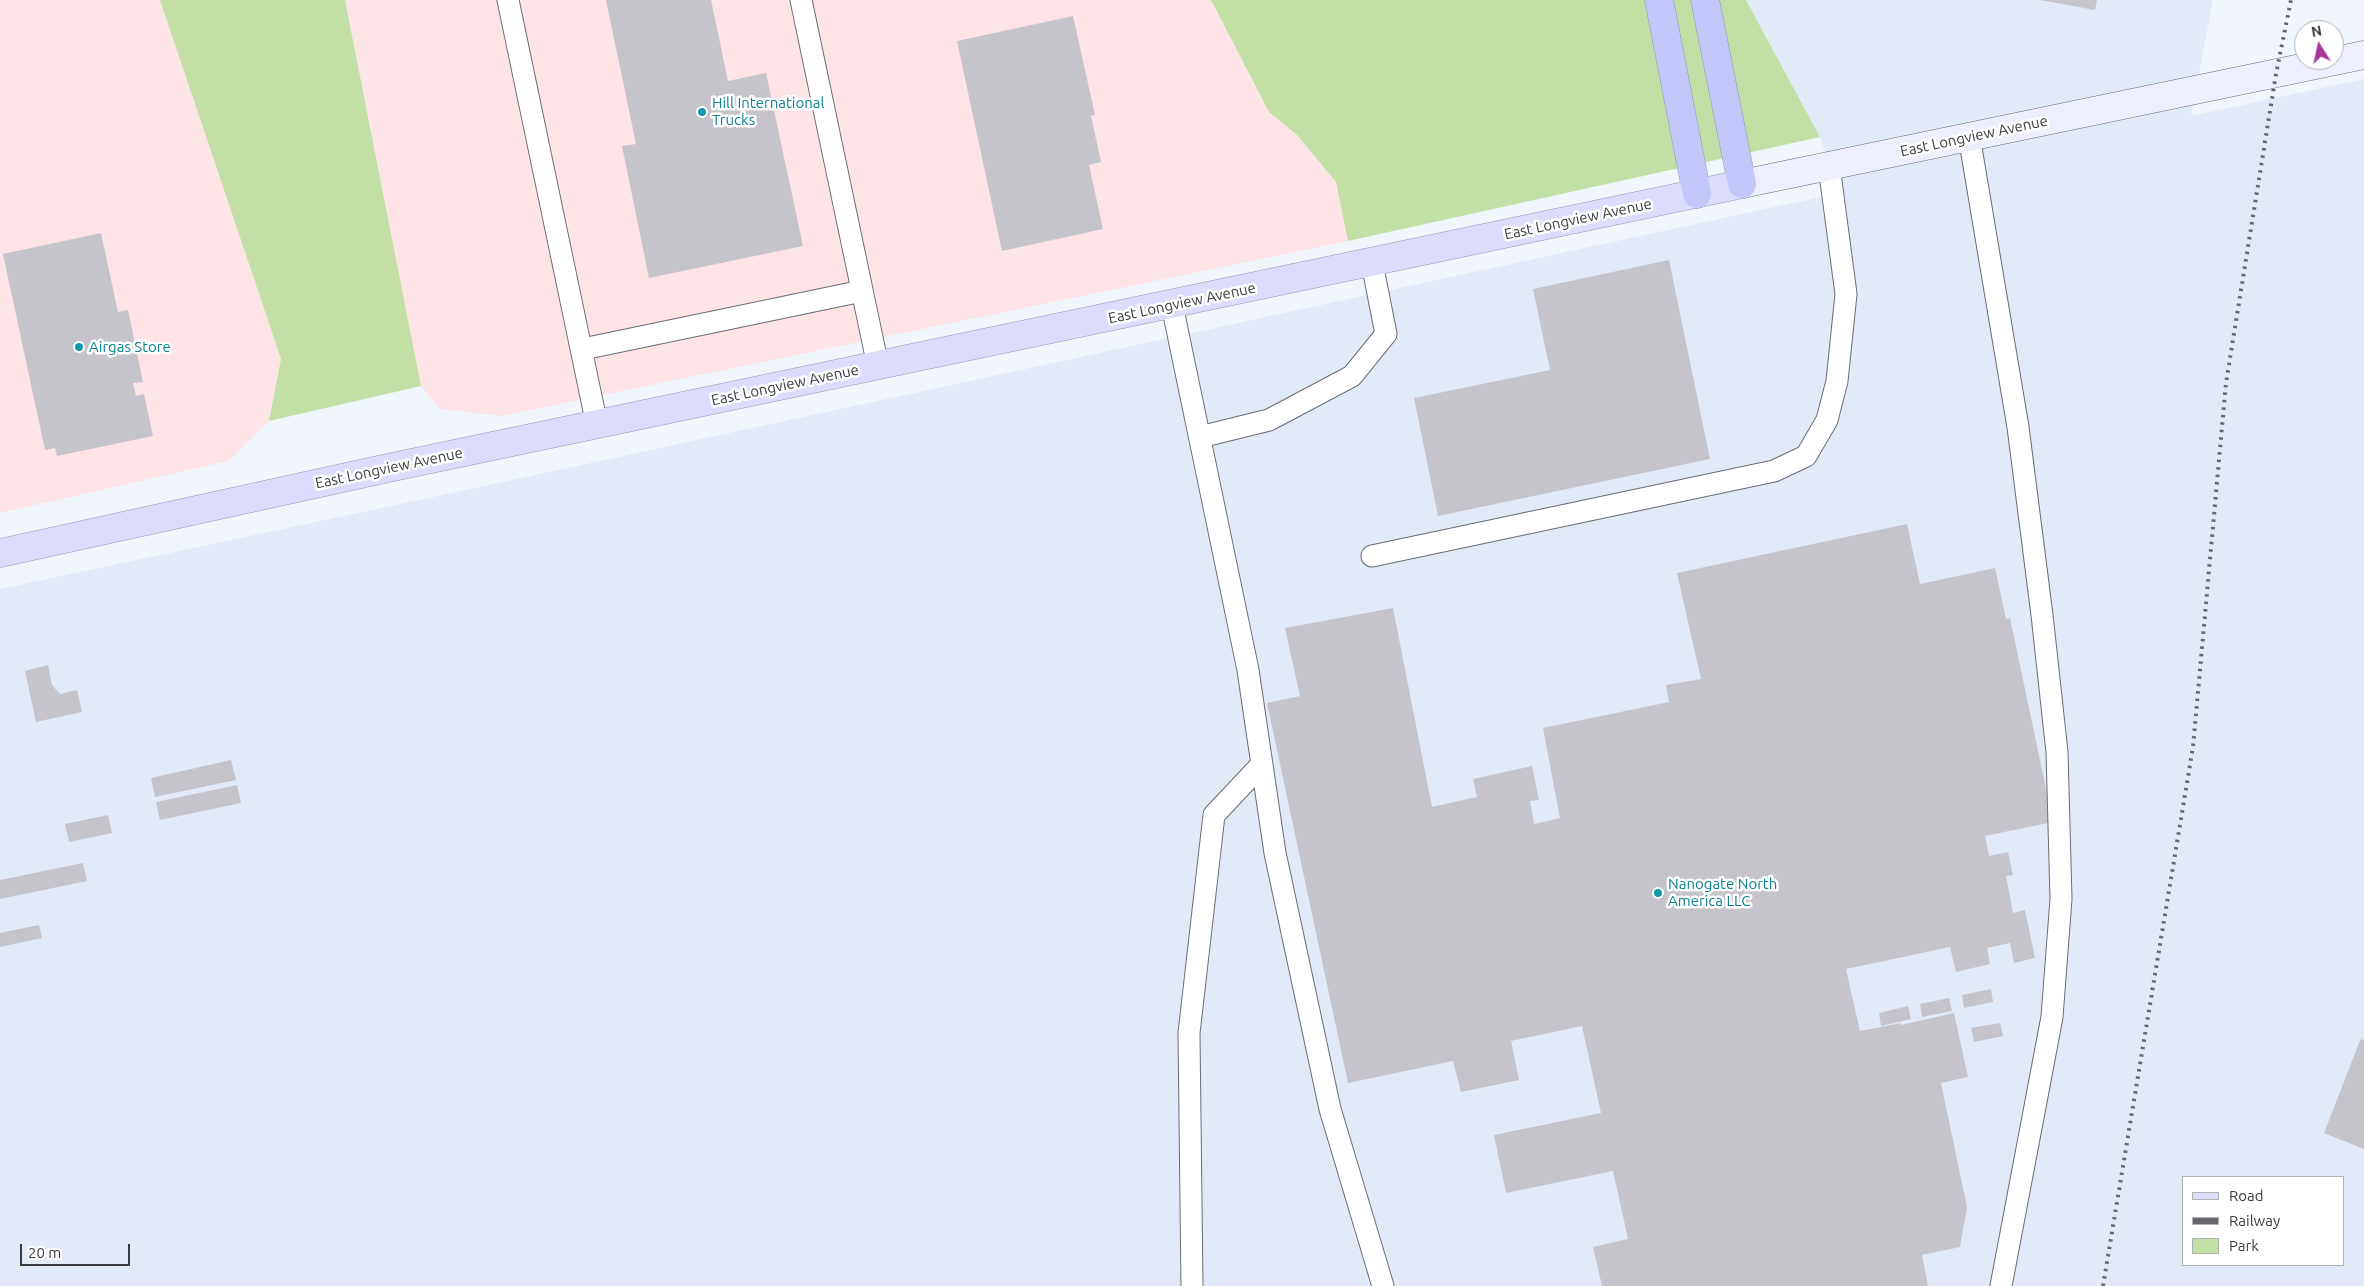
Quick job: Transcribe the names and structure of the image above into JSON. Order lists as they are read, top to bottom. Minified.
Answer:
{"streets":{"main road":["East Longview Avenue"]},"places":["Hill International Trucks","Airgas Store","Nanogate North America LLC"],"legend":["Road","Railway","Park"],"scale_bar":"20 m","north":"top"}
